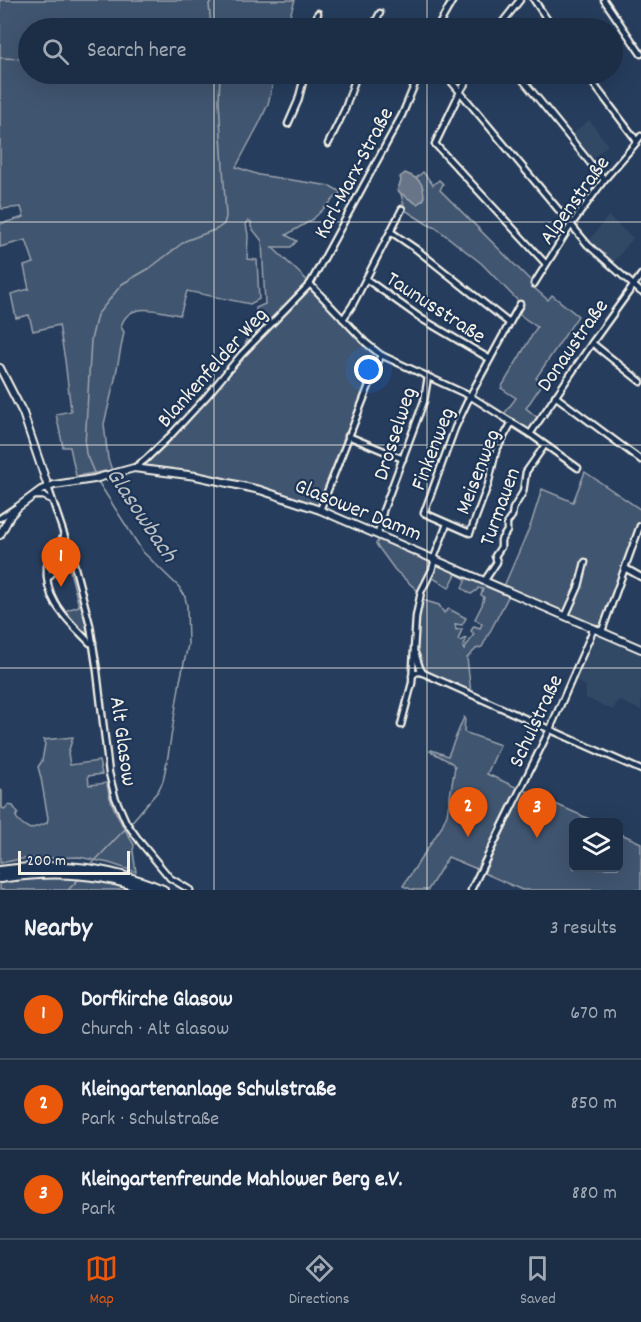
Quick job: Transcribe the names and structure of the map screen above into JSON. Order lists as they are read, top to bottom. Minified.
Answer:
{"streets":{"street":["Karl-Marx-Straße","Alpenstraße","Taunusstraße","Donaustraße","Blankenfelder Weg","Drosselweg","Finkenweg","Meisenweg","Turmauen","Glasower Damm","Schulstraße","Alt Glasow"]},"crossings":[["Karl-Marx-Straße","Blankenfelder Weg"],["Taunusstraße","Finkenweg"],["Blankenfelder Weg","Glasower Damm"],["Drosselweg","Glasower Damm"],["Finkenweg","Meisenweg"],["Turmauen","Glasower Damm"],["Glasower Damm","Schulstraße"],["Glasower Damm","Alt Glasow"]],"water":["Glasowbach"],"scale_bar":"200 m","page":{"search":"Search here","pins":["1","2","3"],"scale":"200 m","heading":["Nearby","3 results"],"list":[{"mark":"1","name":"Dorfkirche Glasow","note":"Church · Alt Glasow","value":"670 m"},{"mark":"2","name":"Kleingartenanlage Schulstraße","note":"Park · Schulstraße","value":"850 m"},{"mark":"3","name":"Kleingartenfreunde Mahlower Berg e.V.","note":"Park","value":"880 m"}],"nav":["Map","Directions","Saved"]}}
